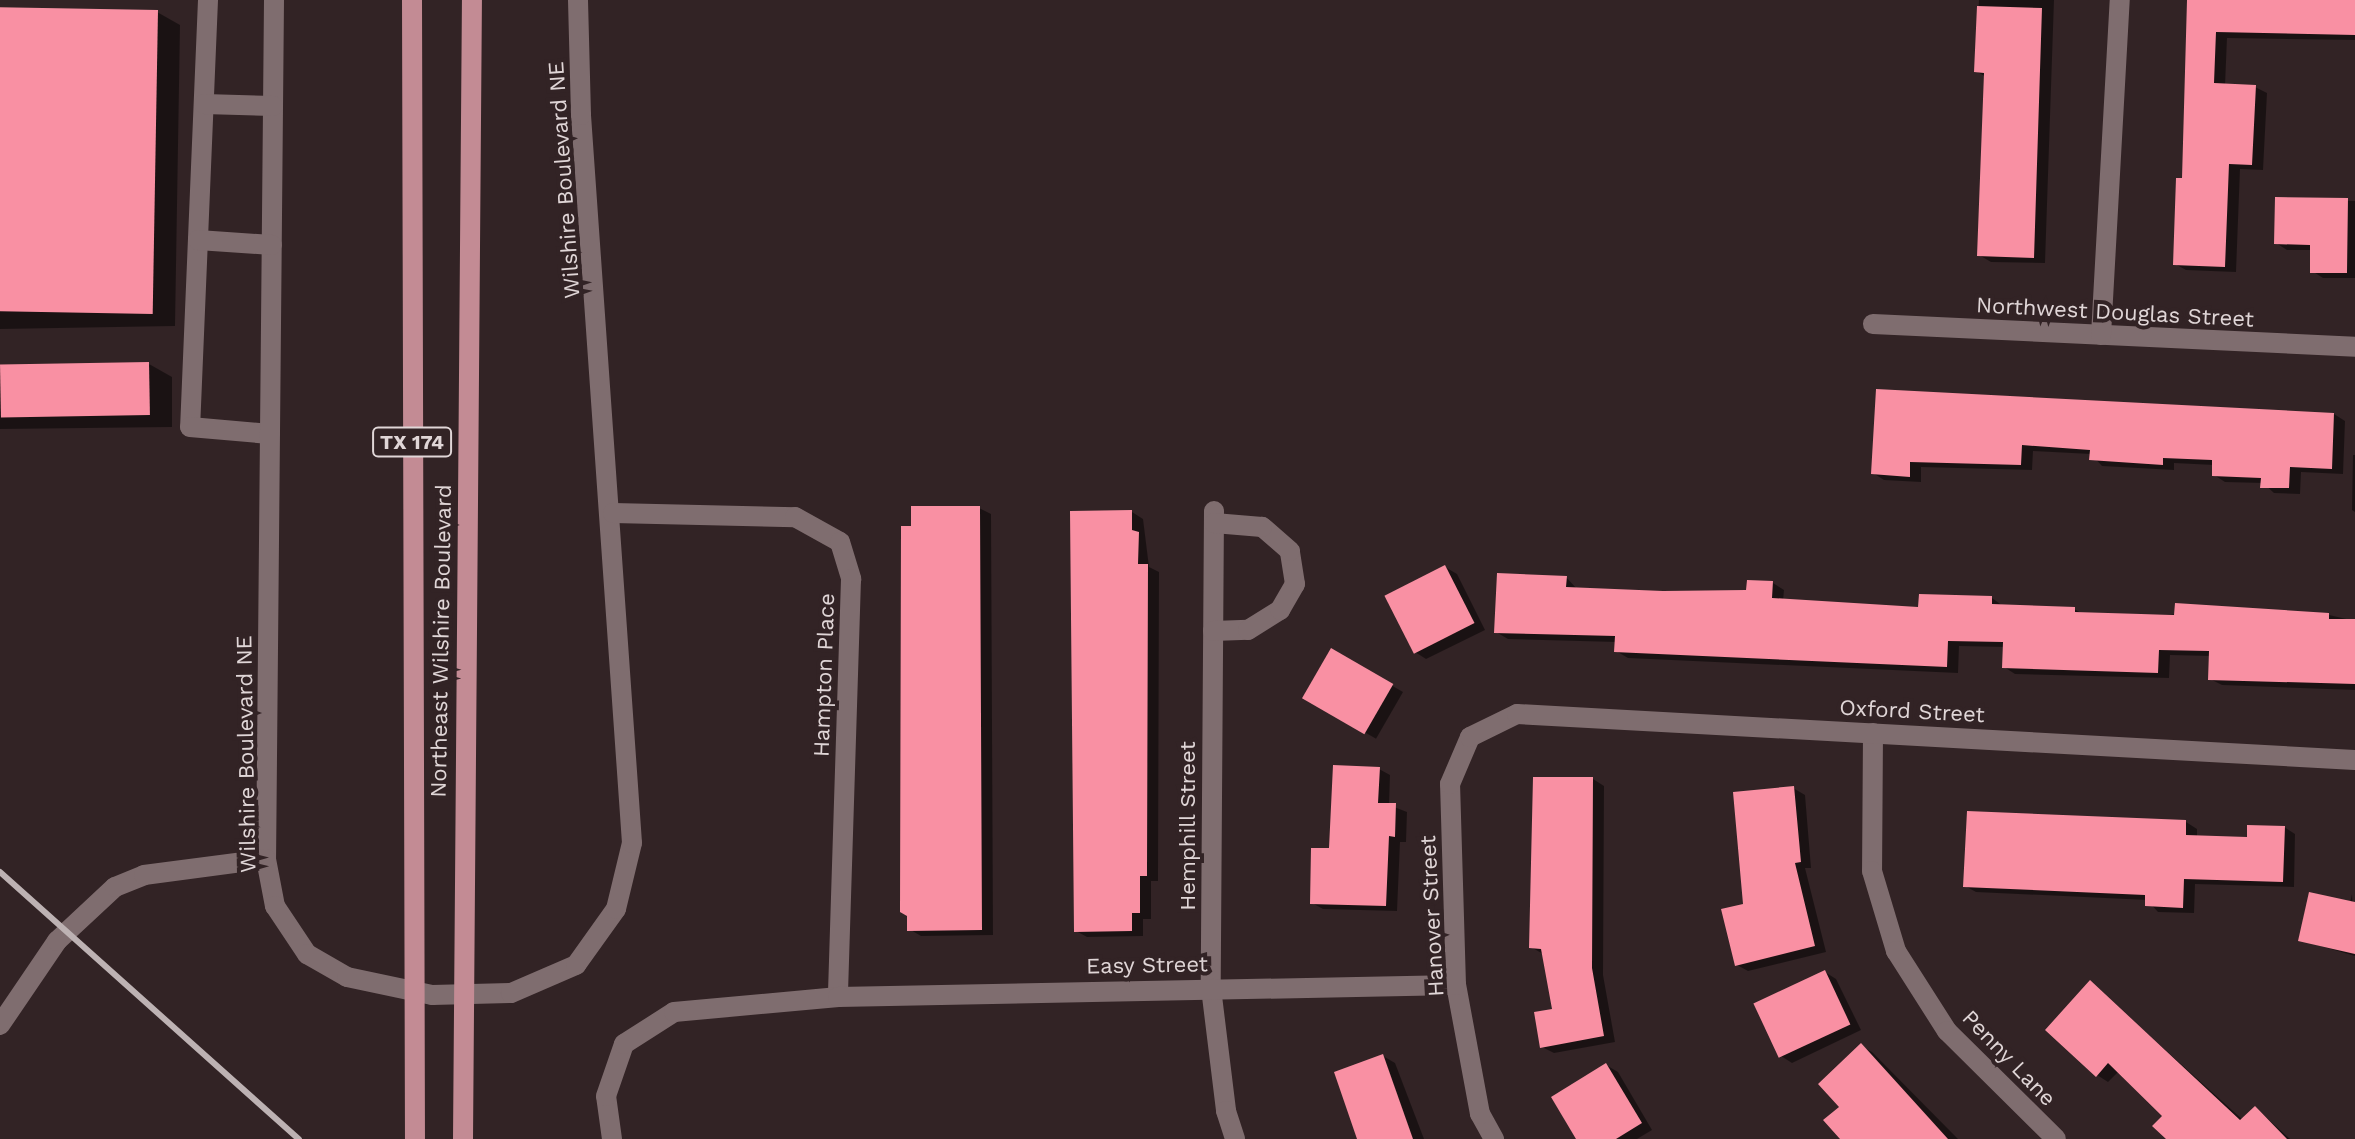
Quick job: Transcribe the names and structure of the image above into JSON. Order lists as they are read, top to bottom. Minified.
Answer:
{"streets":{"main road":["TX 174","Northeast Wilshire Boulevard"],"street":["Wilshire Boulevard NE","Northwest Douglas Street","Hampton Place","Oxford Street","Hemphill Street","Hanover Street","Easy Street","Penny Lane"]},"crossings":[["Wilshire Boulevard NE","Hampton Place"],["Hampton Place","Easy Street"],["Oxford Street","Hanover Street"],["Oxford Street","Penny Lane"],["Hemphill Street","Easy Street"],["Hanover Street","Easy Street"]]}
